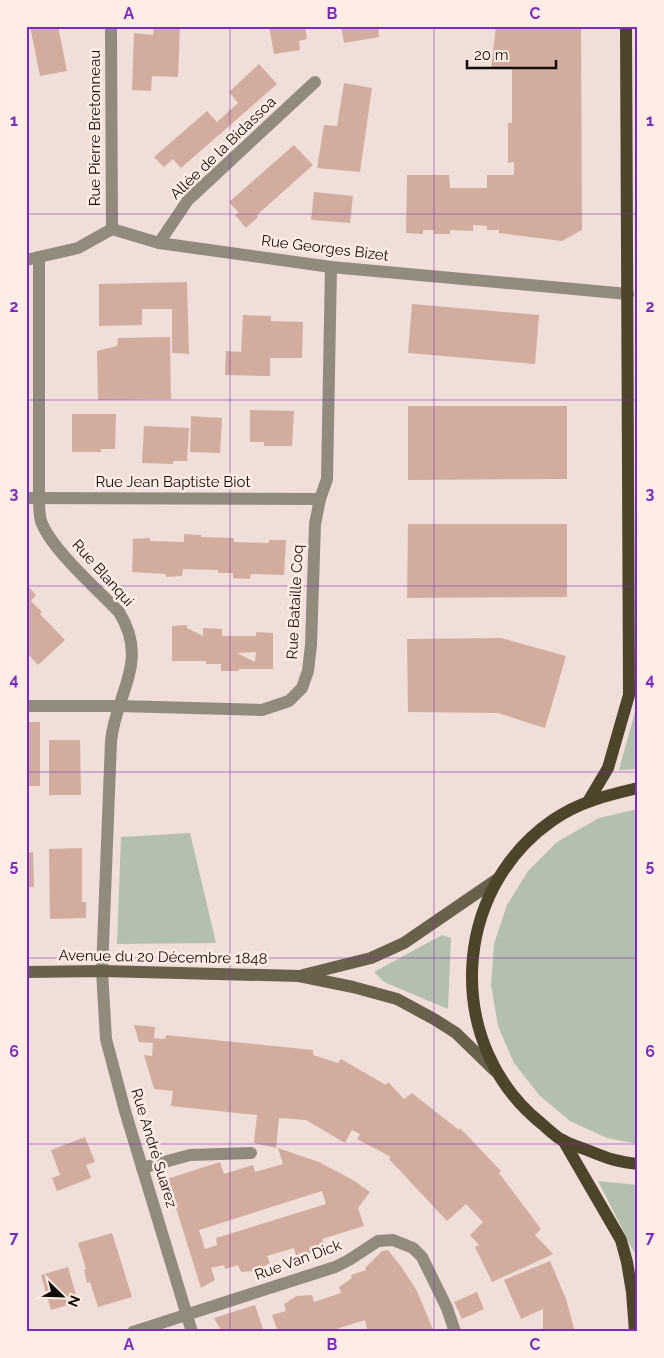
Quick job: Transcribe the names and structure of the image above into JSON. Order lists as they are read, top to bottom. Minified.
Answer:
{"streets":{"main road":["Avenue du 20 Décembre 1848"],"street":["Rue Pierre Bretonneau","Allée de la Bidassoa","Rue Georges Bizet","Rue Jean Baptiste Biot","Rue Blanqui","Rue Bataille Coq","Rue André Suarez","Rue Van Dick"]},"crossings":[["Rue Pierre Bretonneau","Rue Georges Bizet"],["Allée de la Bidassoa","Rue Georges Bizet"],["Rue Georges Bizet","Rue Bataille Coq"],["Rue Jean Baptiste Biot","Rue Blanqui"],["Rue Jean Baptiste Biot","Rue Bataille Coq"],["Rue Blanqui","Rue Bataille Coq"],["Rue Blanqui","Avenue du 20 Décembre 1848"],["Rue Blanqui","Rue André Suarez"],["Avenue du 20 Décembre 1848","Rue André Suarez"],["Rue André Suarez","Rue Van Dick"]],"scale_bar":"20 m","north":"bottom right","grid":{"columns":["A","B","C"],"rows":["1","2","3","4","5","6","7"]}}
